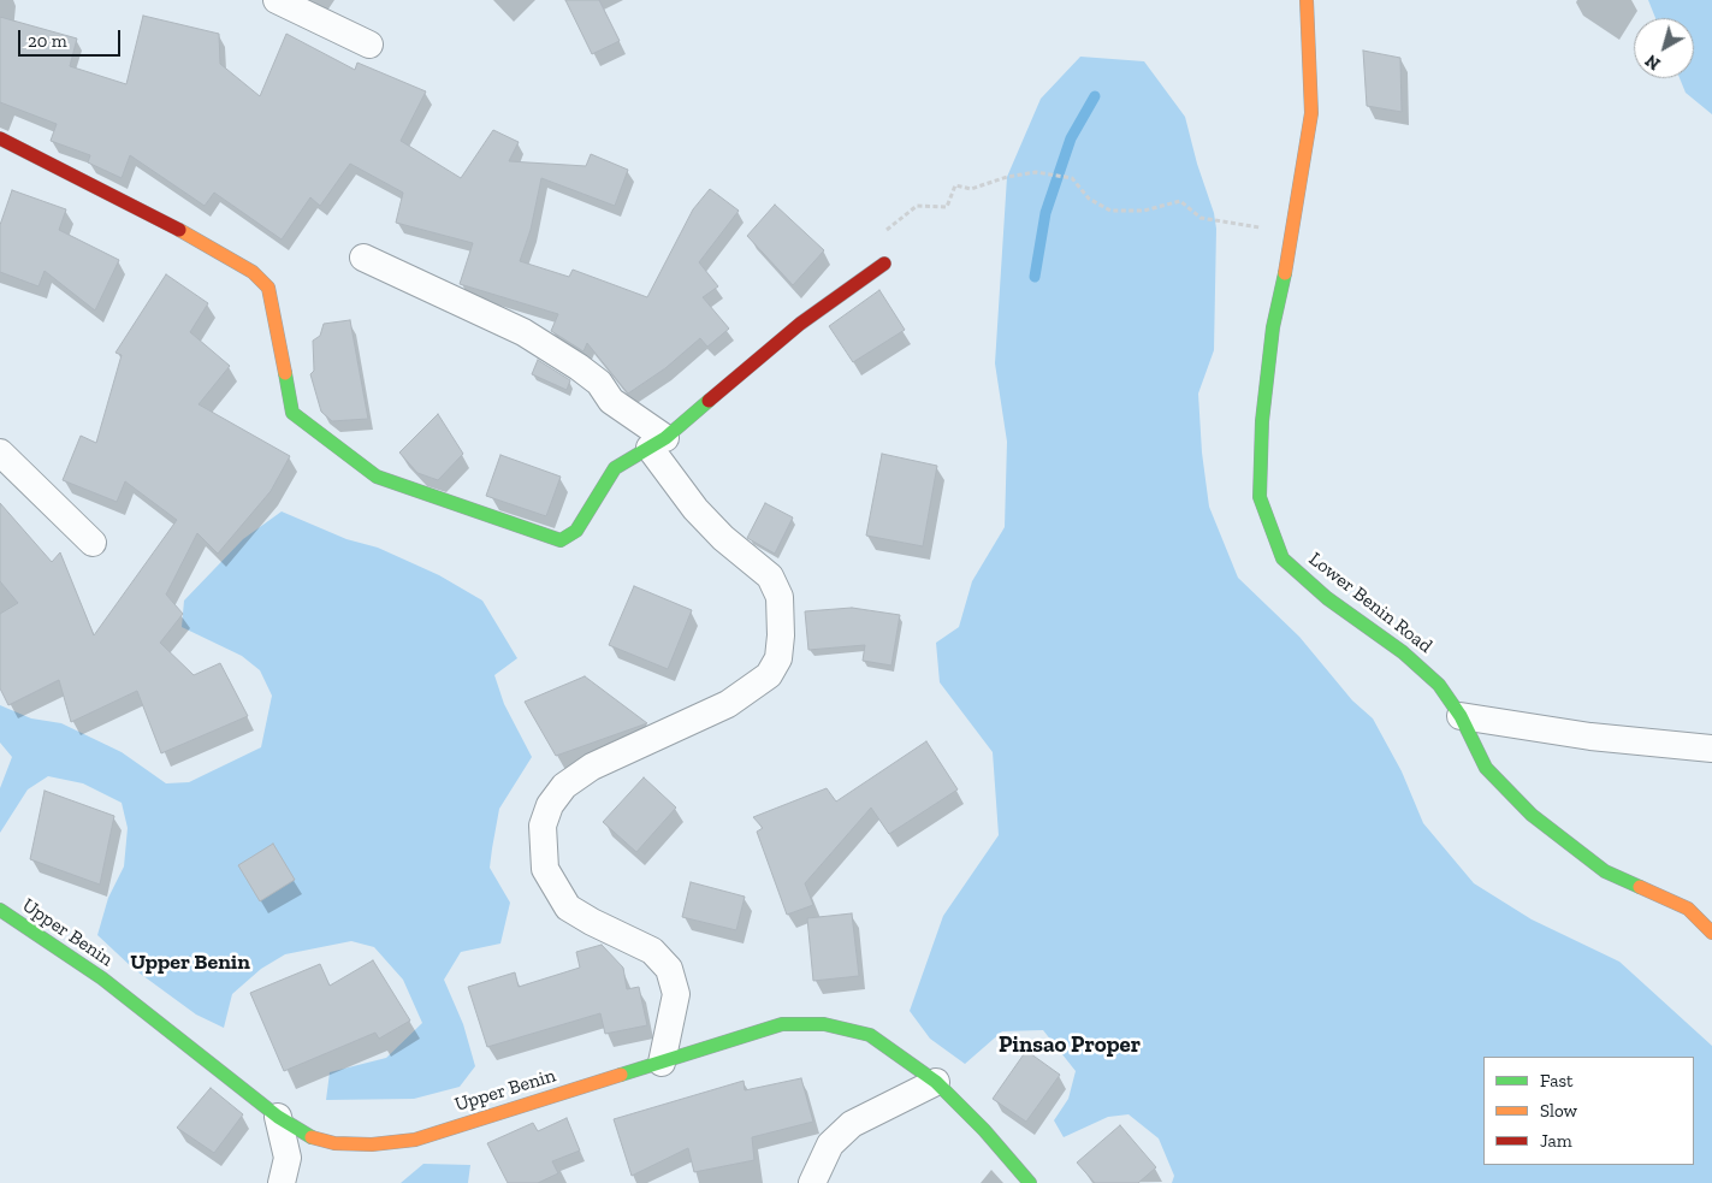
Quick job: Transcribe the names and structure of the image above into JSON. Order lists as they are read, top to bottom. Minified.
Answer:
{"streets":{"street":["Lower Benin Road","Upper Benin"]},"districts":["Upper Benin","Pinsao Proper"],"legend":["Fast","Slow","Jam"],"scale_bar":"20 m","north":"bottom left"}
